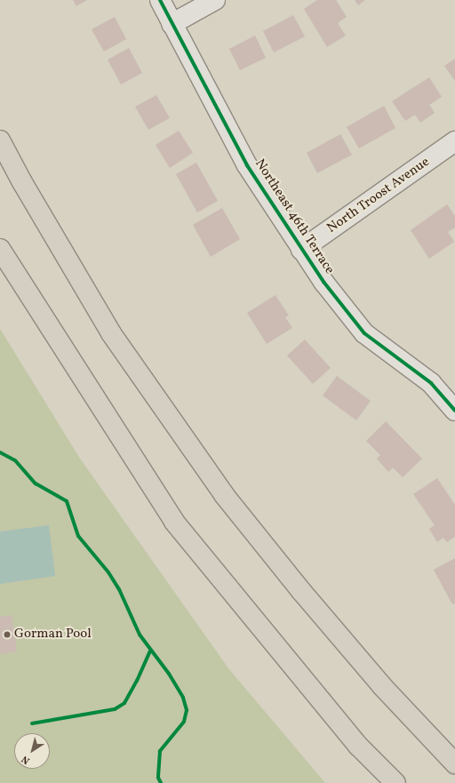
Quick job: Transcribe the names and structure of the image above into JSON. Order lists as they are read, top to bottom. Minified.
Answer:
{"streets":{"street":["North Troost Avenue","Northeast 46th Terrace"]},"crossings":[["North Troost Avenue","Northeast 46th Terrace"]],"places":["Gorman Pool"],"north":"bottom left"}
